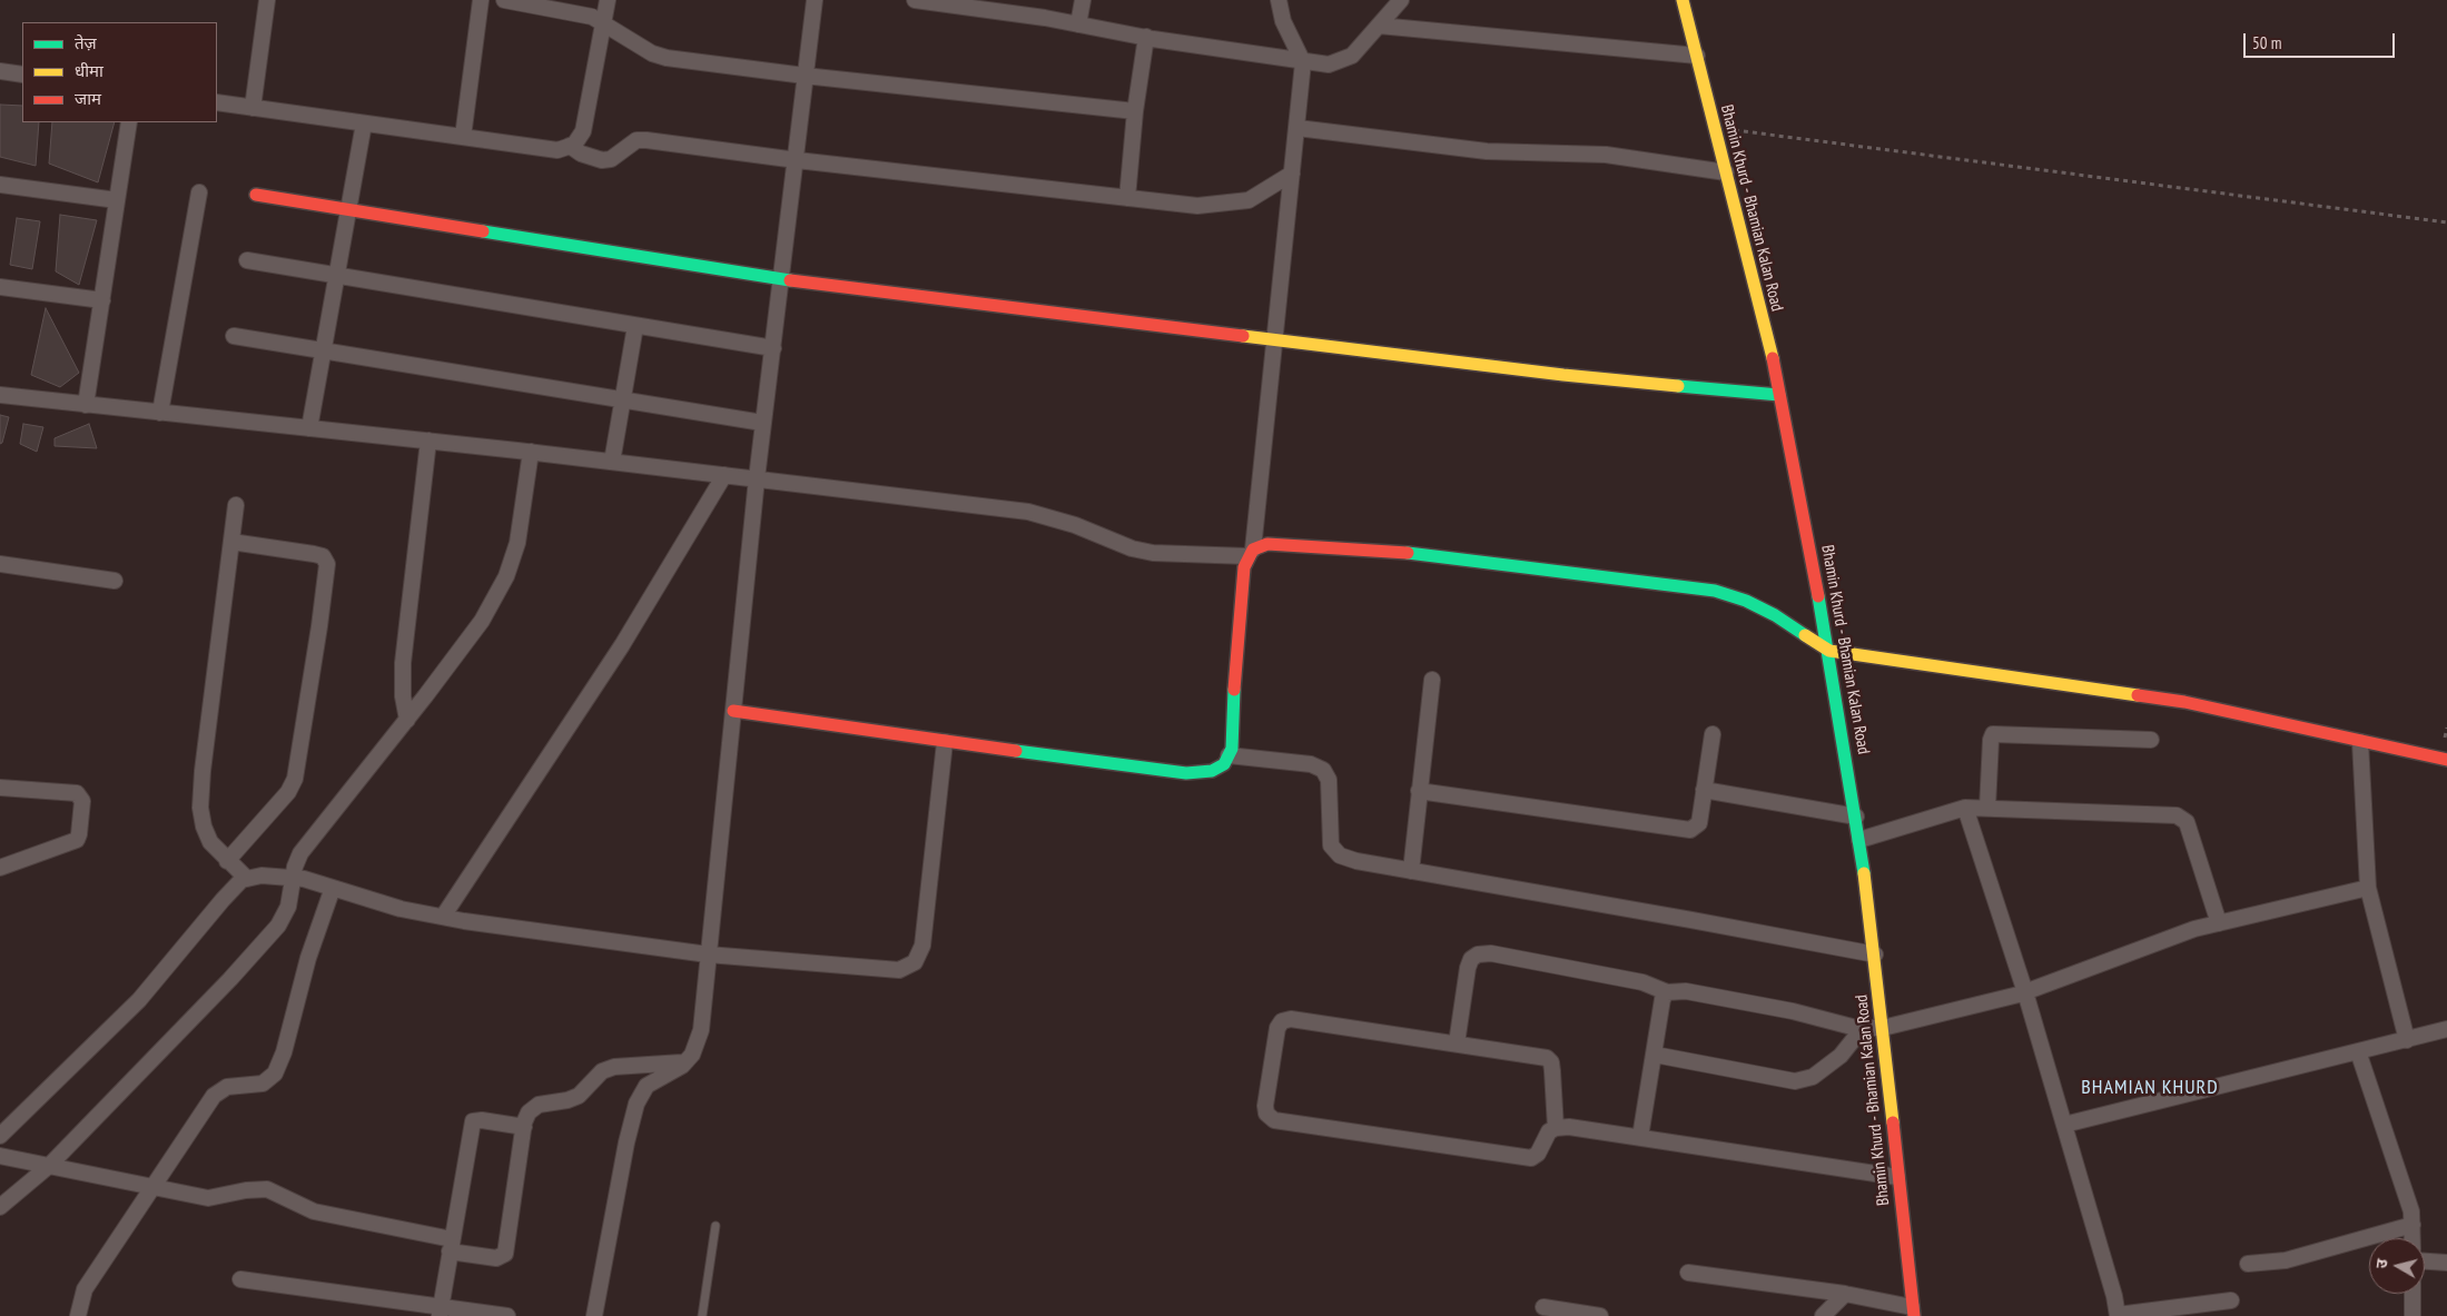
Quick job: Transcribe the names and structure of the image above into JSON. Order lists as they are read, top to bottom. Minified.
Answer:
{"streets":{"street":["Bhamin Khurd - Bhamian Kalan Road"]},"districts":["BHAMIAN KHURD"],"legend":["तेज़","धीमा","जाम"],"scale_bar":"50 m","north":"left"}
